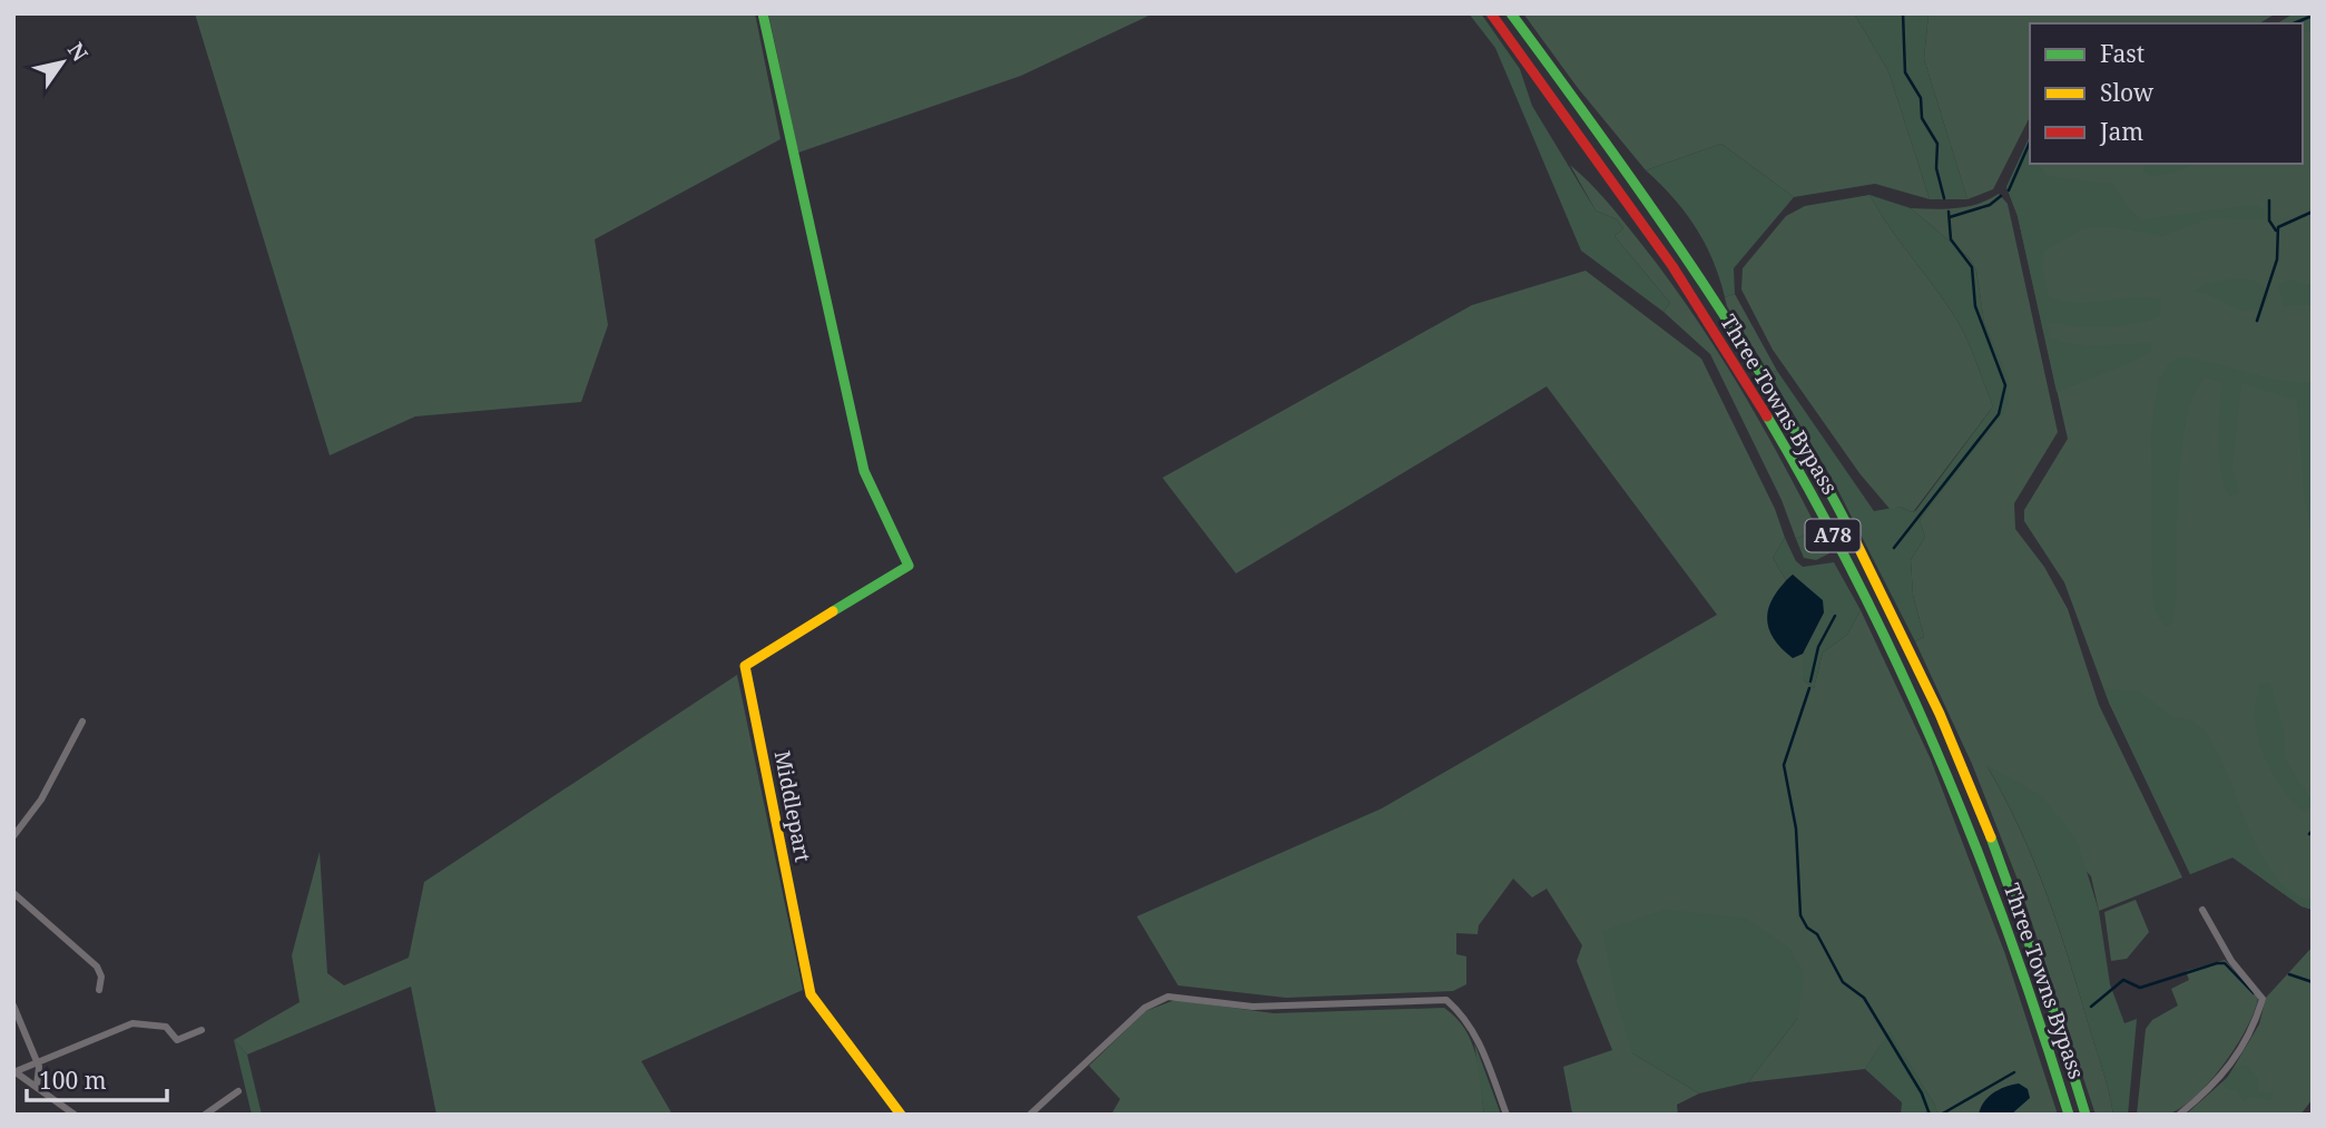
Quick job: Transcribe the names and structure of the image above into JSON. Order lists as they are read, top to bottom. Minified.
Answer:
{"streets":{"main road":["Three Towns Bypass","A78","Middlepart"]},"legend":["Fast","Slow","Jam"],"scale_bar":"100 m","north":"top right"}
